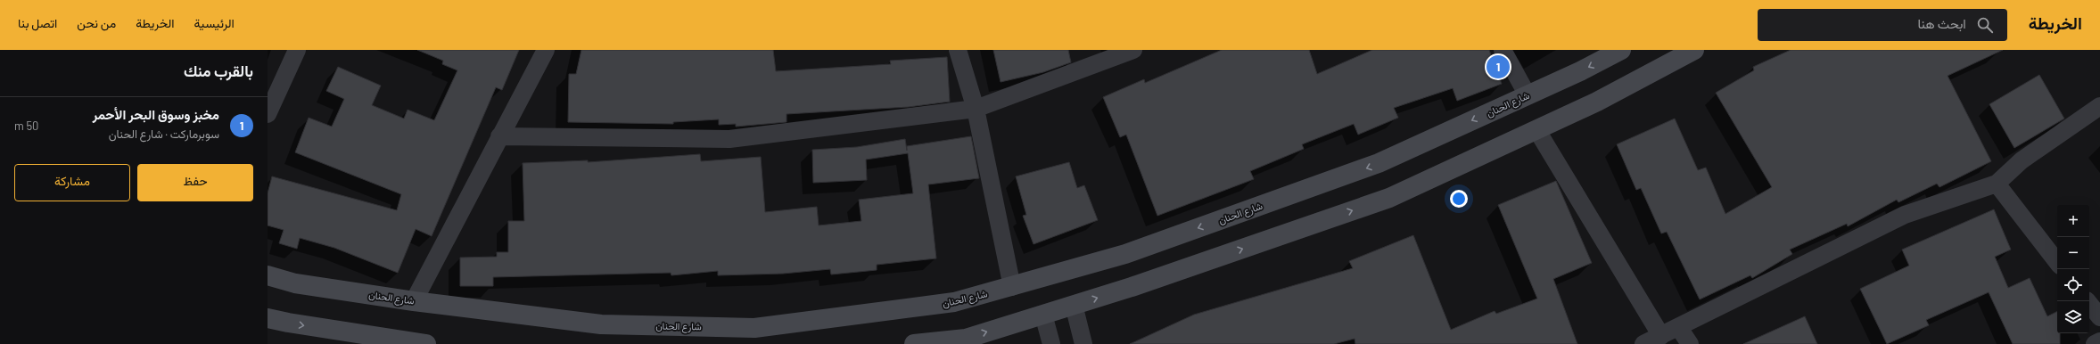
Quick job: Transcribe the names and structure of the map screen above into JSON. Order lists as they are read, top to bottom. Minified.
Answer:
{"streets":{"main road":["شارع الحنان"]},"page":{"header":"الخريطة","search":"ابحث هنا","nav":["الرئيسية","الخريطة","من نحن","اتصل بنا"],"heading":"بالقرب منك","pins":"1","list":[{"mark":"1","name":"مخبز وسوق البحر الأحمر","note":"سوبرماركت · شارع الحنان","value":"50 m"}],"buttons":["حفظ","مشاركة"],"map_buttons":["+","−"]}}
